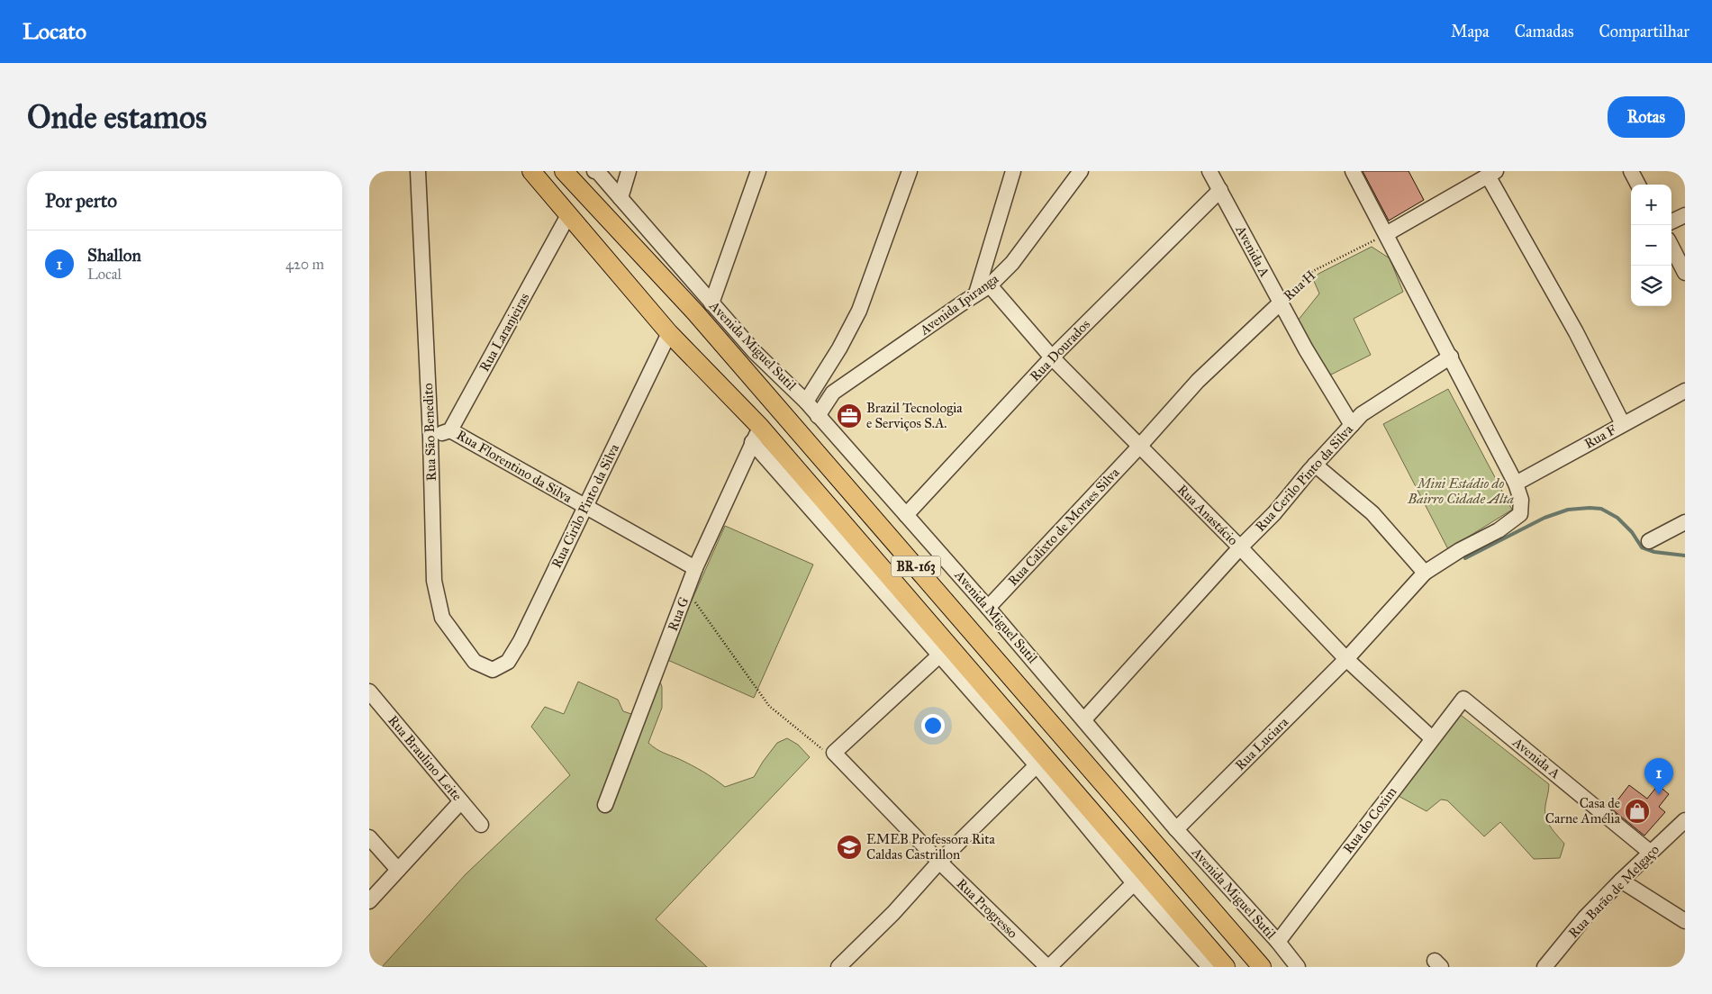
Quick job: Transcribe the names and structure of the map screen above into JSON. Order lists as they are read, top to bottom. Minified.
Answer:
{"streets":{"main road":["Avenida Miguel Sutil","BR-163"],"street":["Avenida A","Rua H","Avenida Ipiranga","Rua Laranjeiras","Rua Dourados","Rua São Benedito","Rua F","Rua Florentino da Silva","Rua Cerilo Pinto da Silva","Rua Cirilo Pinto da Silva","Rua Anastácio","Rua Calixto de Moraes Silva","Rua G","Rua Luciara","Rua Braulino Leite","Rua do Coxim","Rua Barão de Melgaço","Rua Progresso"]},"crossings":[["Avenida A","Rua H"],["Avenida A","Rua Dourados"],["Avenida A","Rua Cerilo Pinto da Silva"],["Avenida A","Rua do Coxim"],["Avenida A","Rua Barão de Melgaço"],["Rua H","Rua Anastácio"],["Rua H","Rua Calixto de Moraes Silva"],["Avenida Ipiranga","Avenida Miguel Sutil"],["Avenida Ipiranga","Rua Anastácio"],["Rua Laranjeiras","Rua Florentino da Silva"],["Rua Laranjeiras","BR-163"],["Avenida Miguel Sutil","Rua Dourados"],["Avenida Miguel Sutil","Rua Cerilo Pinto da Silva"],["Avenida Miguel Sutil","Rua Calixto de Moraes Silva"],["Avenida Miguel Sutil","Rua Luciara"],["Avenida Miguel Sutil","Rua do Coxim"],["Rua Dourados","Rua Anastácio"],["Rua São Benedito","Rua Cirilo Pinto da Silva"],["Rua F","Rua Luciara"],["Rua Florentino da Silva","Rua Cirilo Pinto da Silva"],["Rua Florentino da Silva","Rua G"],["Rua Cerilo Pinto da Silva","Rua Anastácio"],["Rua Cirilo Pinto da Silva","BR-163"],["Rua Anastácio","Rua Calixto de Moraes Silva"],["Rua Anastácio","Rua Luciara"],["Rua Anastácio","Rua do Coxim"],["BR-163","Rua G"]],"parks":["Mini Estádio do Bairro Cidade Alta"],"places":{"office":["Brazil Tecnologia e Serviços S.A."],"shop":["Casa de Carne Amélia"],"school or university":["EMEB Professora Rita Caldas Castrillon"]},"page":{"header":"Locato","nav":["Mapa","Camadas","Compartilhar"],"buttons":"Rotas","title":"Onde estamos","heading":"Por perto","map_buttons":["+","−"],"list":[{"mark":"1","name":"Shallon","note":"Local","value":"420 m"}],"pins":"1"}}
